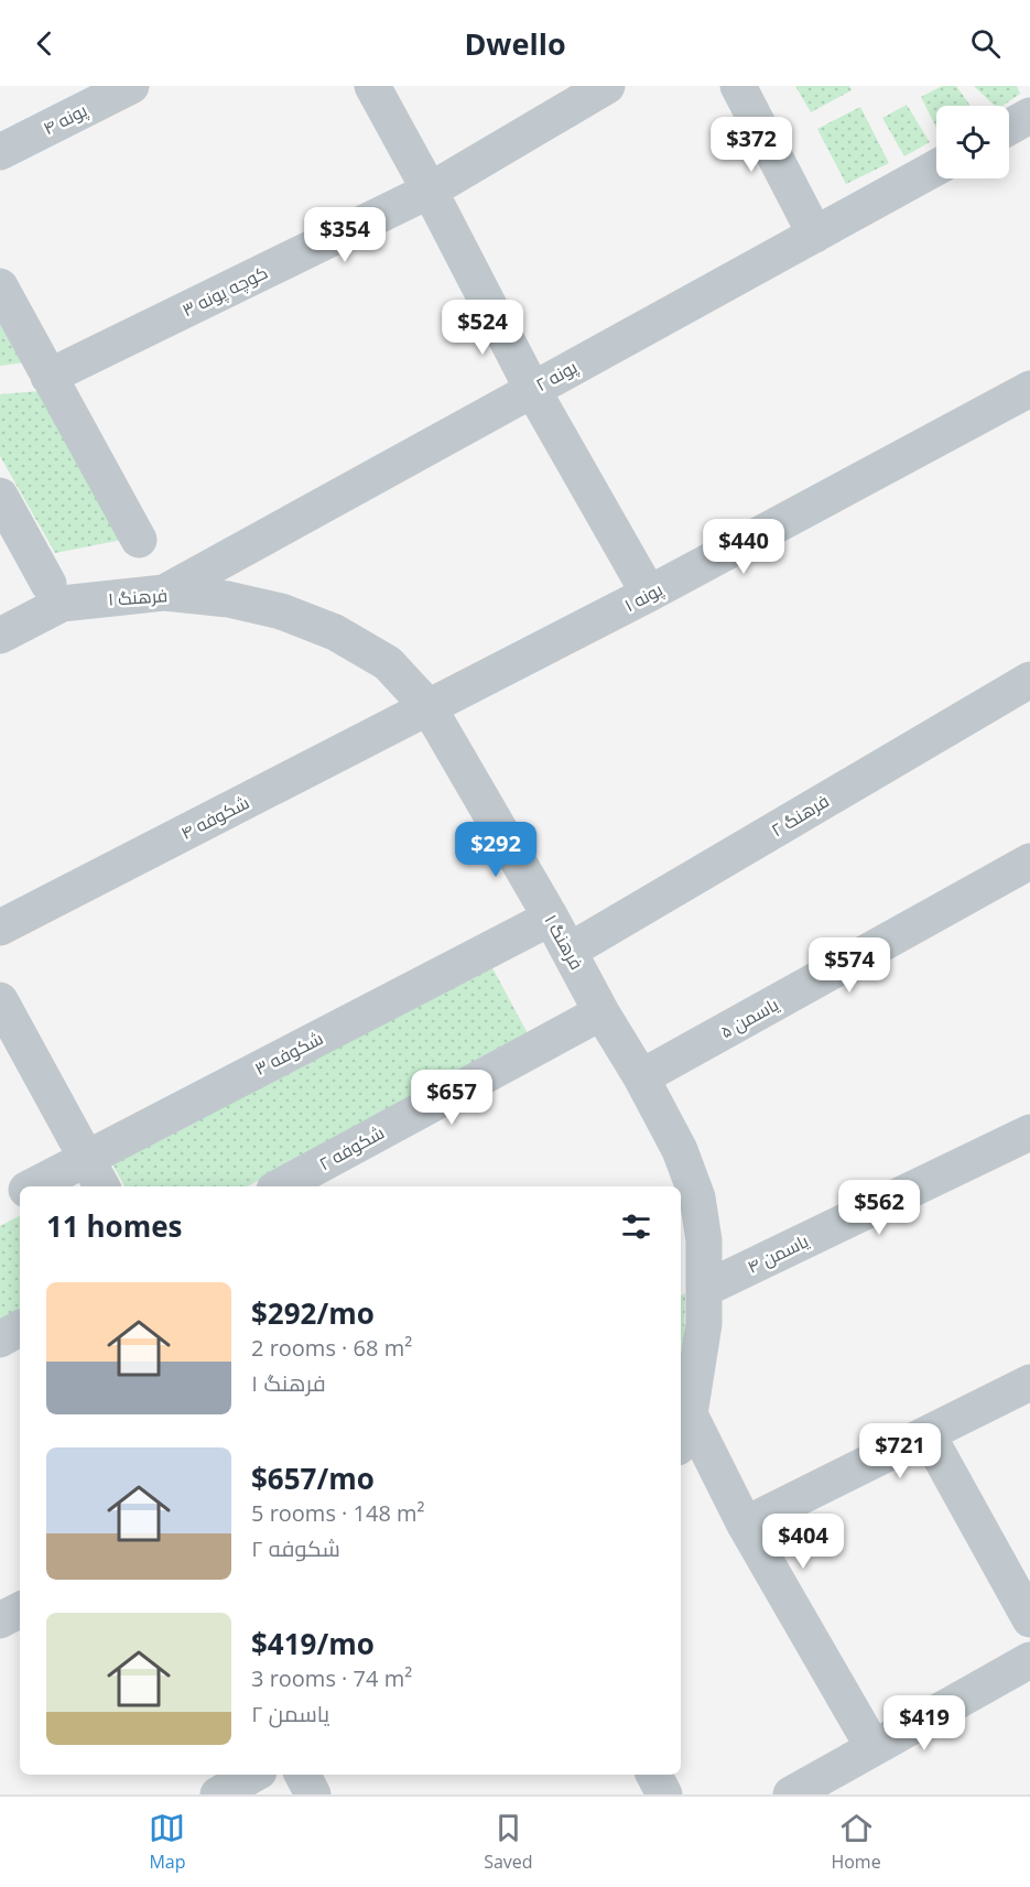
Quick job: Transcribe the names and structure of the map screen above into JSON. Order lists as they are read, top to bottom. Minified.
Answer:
{"streets":{"street":["پونه ۴","کوچه پونه ۳","پونه ۲","فرهنگ ۱","پونه ۱","فرهنگ ۲","شکوفه ۴","یاسمن ۵","شکوفه ۳","شکوفه ۲","یاسمن ۴"]},"crossings":[["پونه ۲","فرهنگ ۱"],["فرهنگ ۱","پونه ۱"],["فرهنگ ۱","فرهنگ ۲"],["فرهنگ ۱","شکوفه ۴"],["فرهنگ ۱","یاسمن ۵"],["فرهنگ ۱","شکوفه ۳"],["فرهنگ ۱","شکوفه ۲"],["فرهنگ ۱","یاسمن ۴"],["پونه ۱","شکوفه ۴"]],"page":{"header":"Dwello","price":["$372","$354","$524","$440","$292","$574","$657","$562","$721","$404","$419"],"heading":"11 homes","list":[{"name":"$292/mo","note":"2 rooms · 68 m² · فرهنگ ۱"},{"name":"$657/mo","note":"5 rooms · 148 m² · شکوفه ۲"},{"name":"$419/mo","note":"3 rooms · 74 m² · یاسمن ۲"}],"tabs":["Map","Saved","Home"]}}
